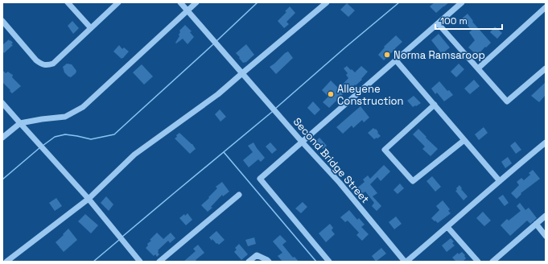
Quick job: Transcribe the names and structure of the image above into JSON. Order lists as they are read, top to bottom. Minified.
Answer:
{"streets":{"street":["Second Bridge Street"]},"places":["Norma Ramsaroop","Alleyene Construction"],"scale_bar":"100 m"}
